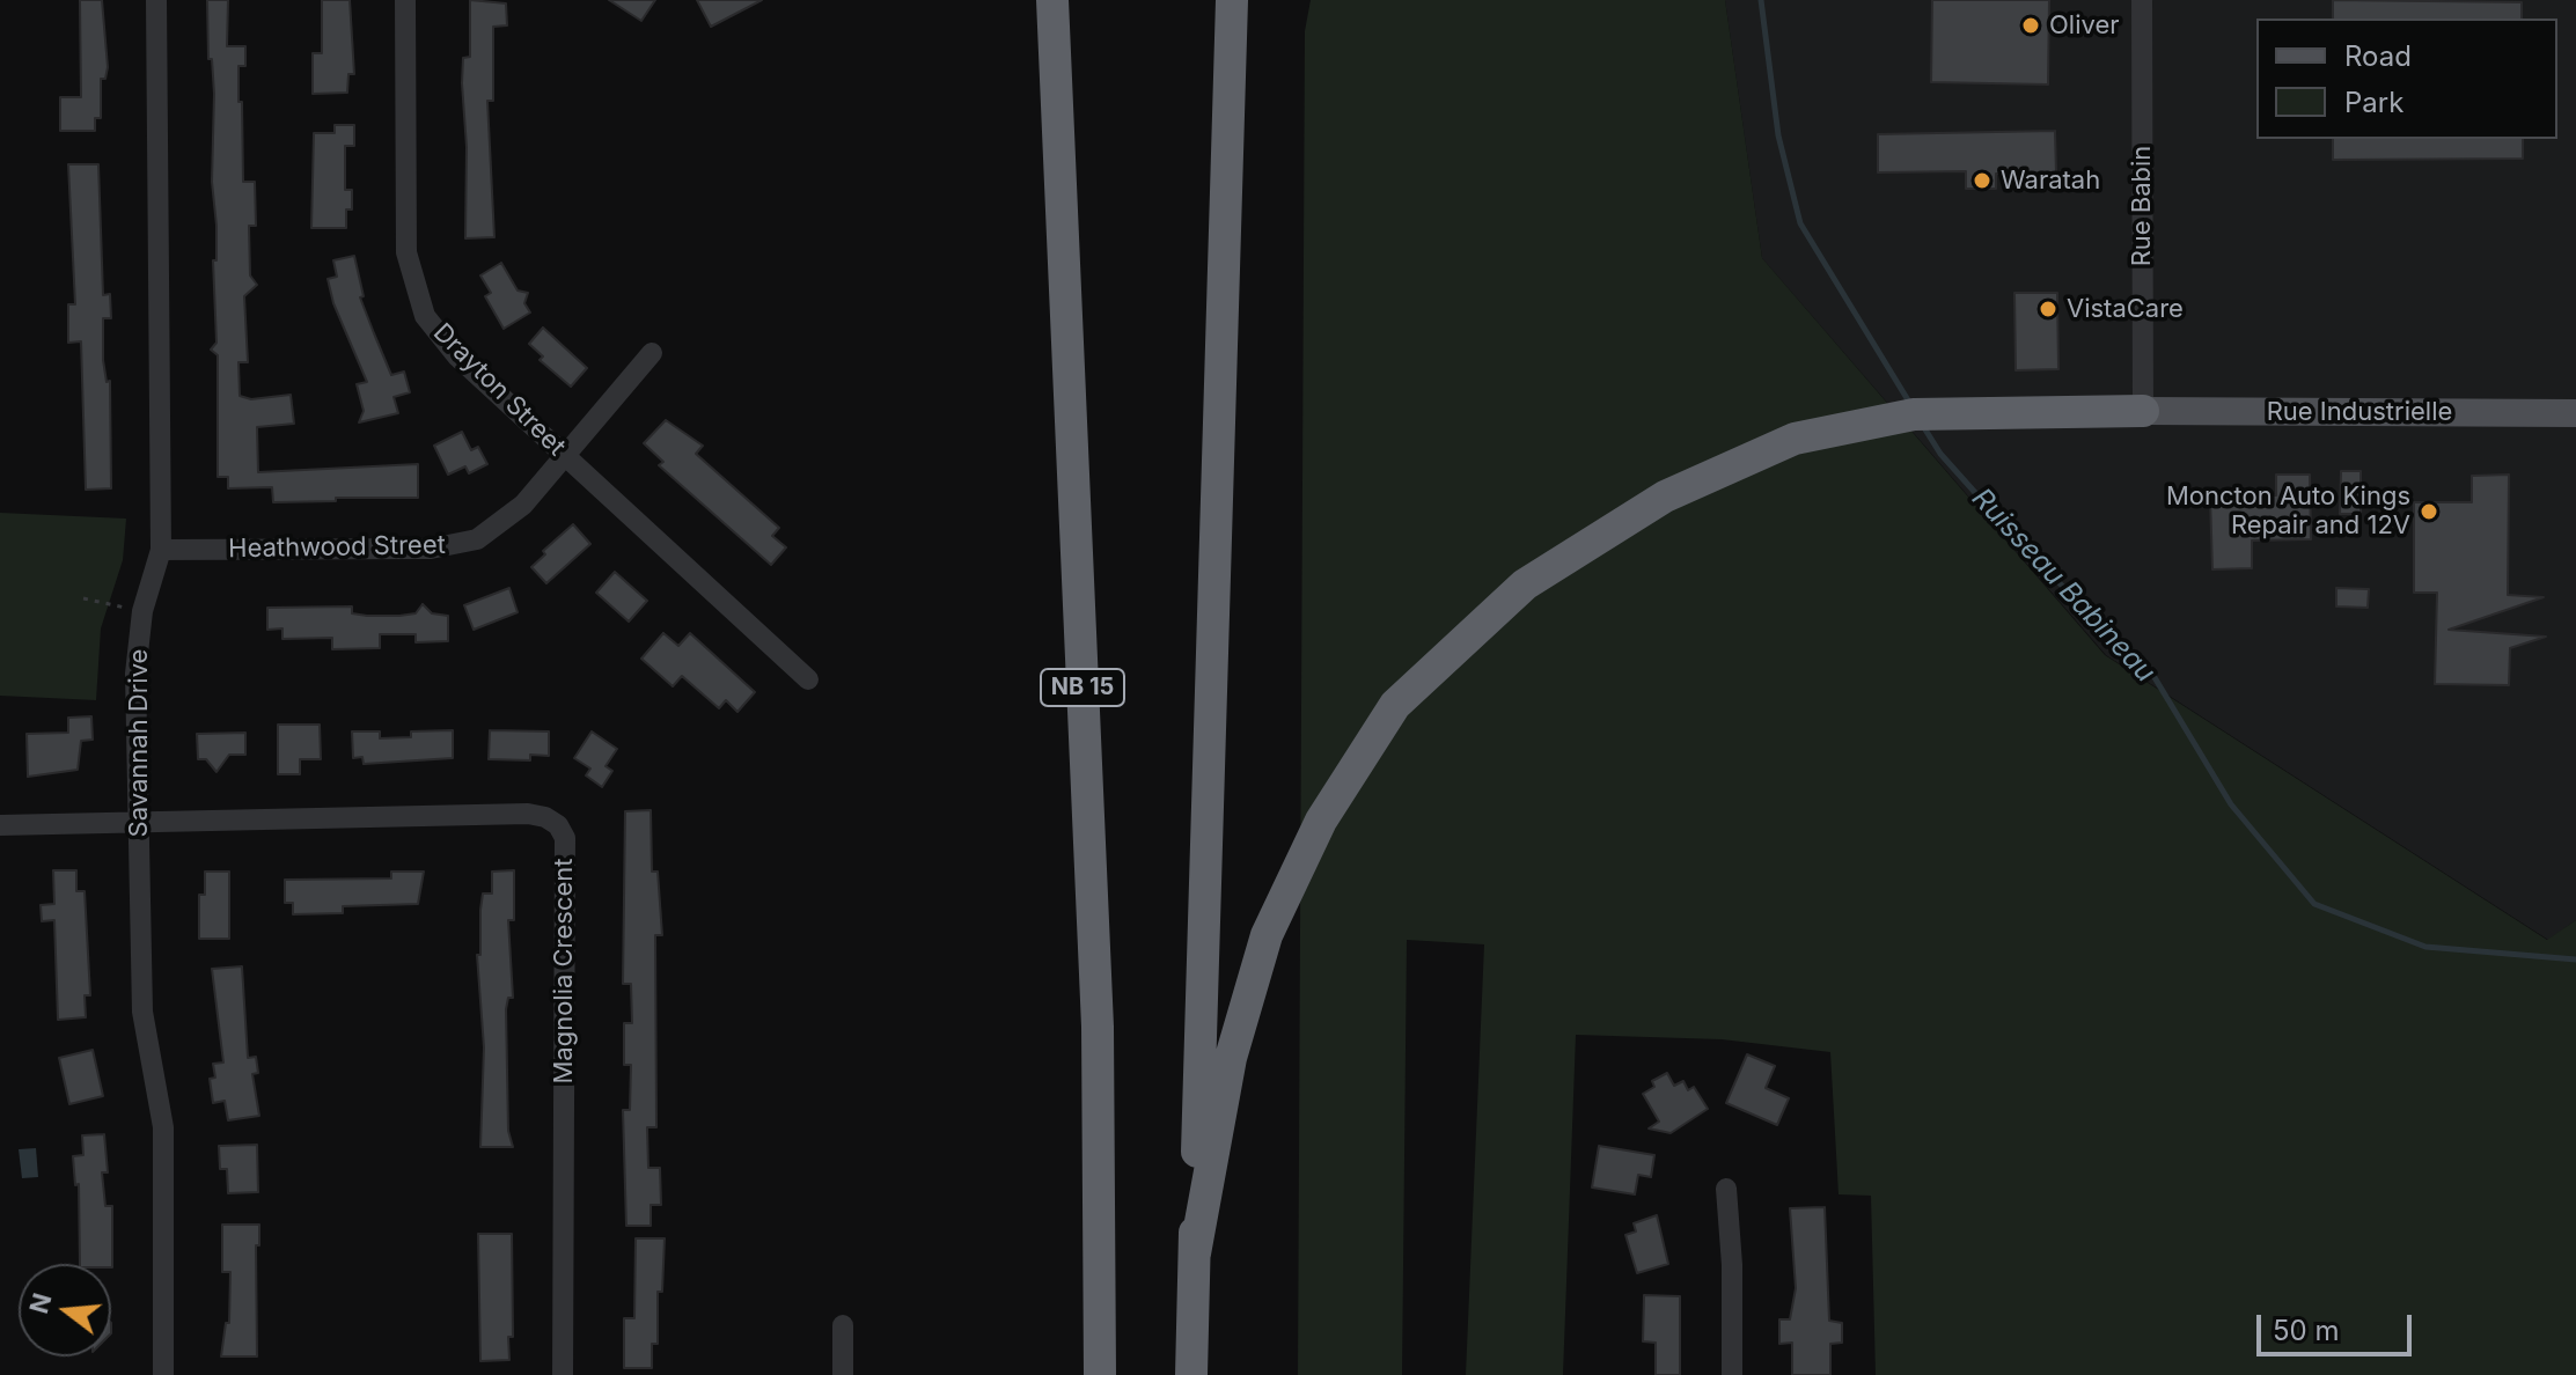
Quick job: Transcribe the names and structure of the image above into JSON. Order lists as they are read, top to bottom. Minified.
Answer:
{"streets":{"highway":["NB 15"],"main road":["Rue Industrielle"],"street":["Rue Babin","Drayton Street","Heathwood Street","Savannah Drive","Magnolia Crescent"]},"crossings":[["Rue Babin","Rue Industrielle"],["Drayton Street","Heathwood Street"],["Heathwood Street","Savannah Drive"],["Savannah Drive","Magnolia Crescent"]],"water":["Ruisseau Babineau"],"places":["Oliver","Waratah","VistaCare","Moncton Auto Kings Repair and 12V"],"legend":["Road","Park"],"scale_bar":"50 m","north":"left"}
